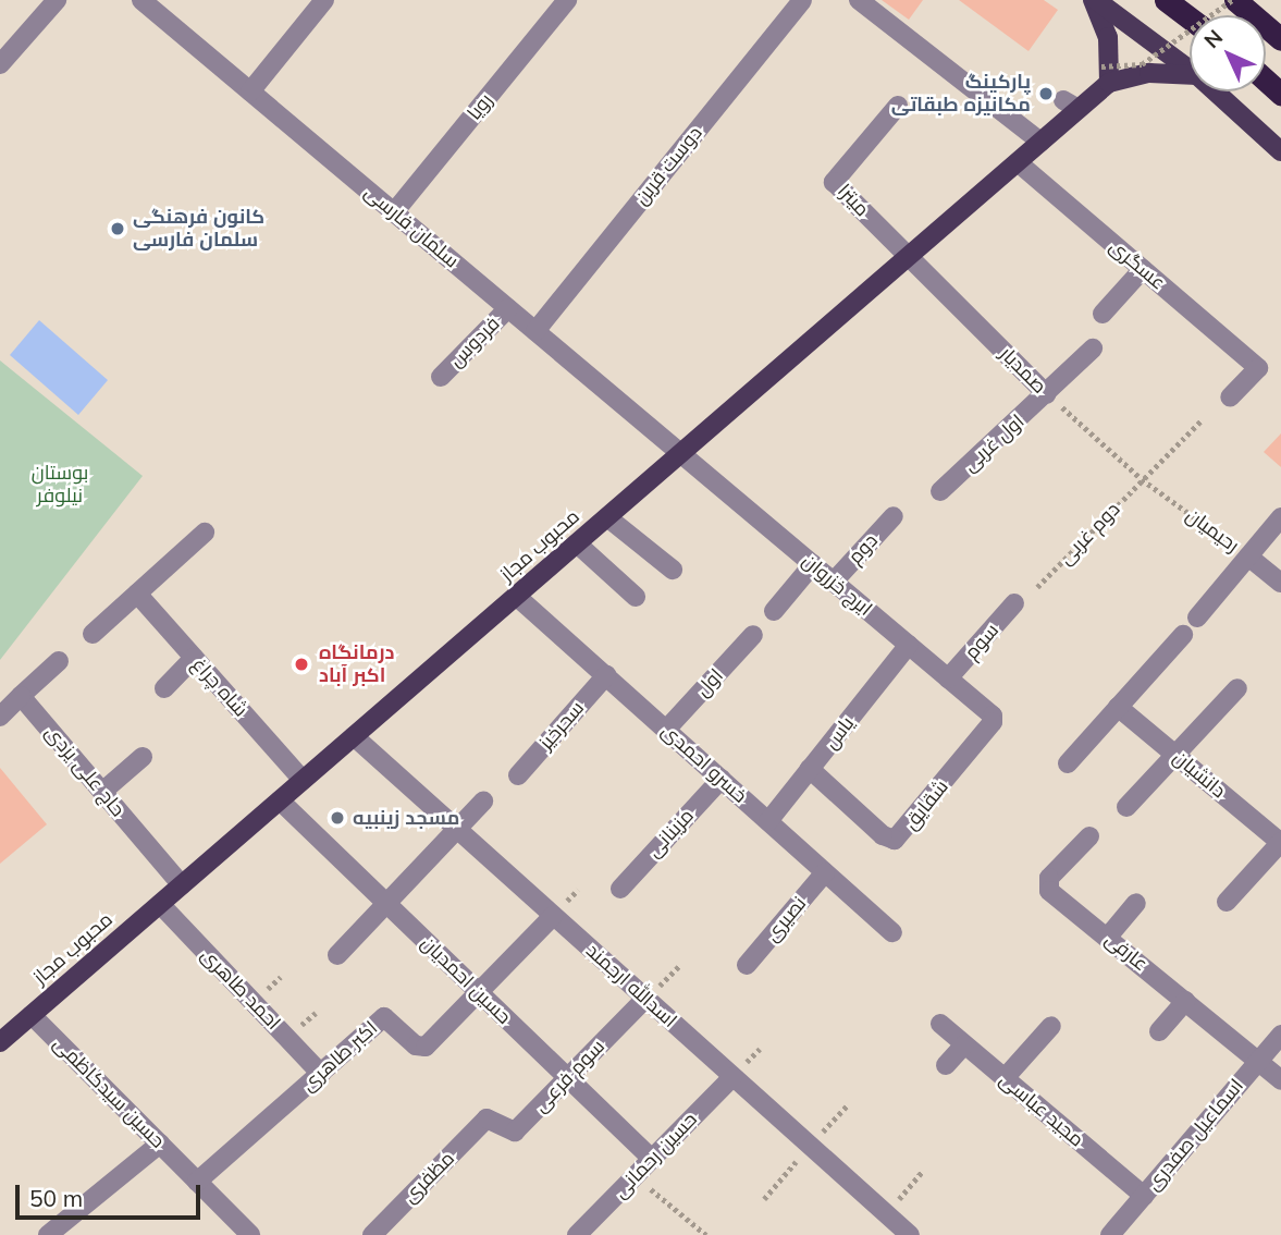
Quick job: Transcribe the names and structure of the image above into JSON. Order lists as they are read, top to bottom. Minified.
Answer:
{"streets":{"main road":["محبوب مجاز"],"street":["رویا","دوست قرین","میترا","سلمان فارسی","عسگری","فردوس","صمدیار","اول غربی","رحیمیان","دوم","ایرج خزروان","سوم","اول","شاه چراغ","سحرخیز","یاس","خسرو احمدی","حاج علی یزدی","دانشیان","شقایق","مزینانی","نصیری","عارفی","حسین احمدیان","اسدالله ارجمند","احمد طاهری","اکبر طاهری","سوم فرعی","حسین سیدکاظمی","مجید عباسی","اسماعیل صفدری","حسین رحمانی","مظفری"],"path":["دوم غربی"]},"crossings":[["رویا","سلمان فارسی"],["دوست قرین","سلمان فارسی"],["میترا","صمدیار"],["میترا","محبوب مجاز"],["سلمان فارسی","فردوس"],["سلمان فارسی","محبوب مجاز"],["سلمان فارسی","ایرج خزروان"],["عسگری","محبوب مجاز"],["صمدیار","اول غربی"],["صمدیار","رحیمیان"],["صمدیار","دوم غربی"],["صمدیار","محبوب مجاز"],["رحیمیان","دوم غربی"],["محبوب مجاز","ایرج خزروان"],["محبوب مجاز","شاه چراغ"],["محبوب مجاز","خسرو احمدی"],["محبوب مجاز","حاج علی یزدی"],["محبوب مجاز","حسین احمدیان"],["محبوب مجاز","اسدالله ارجمند"],["محبوب مجاز","احمد طاهری"],["محبوب مجاز","حسین سیدکاظمی"],["دوم","ایرج خزروان"],["ایرج خزروان","سوم"],["ایرج خزروان","یاس"],["ایرج خزروان","شقایق"],["اول","خسرو احمدی"],["سحرخیز","خسرو احمدی"],["یاس","خسرو احمدی"],["یاس","شقایق"],["خسرو احمدی","مزینانی"],["خسرو احمدی","نصیری"],["عارفی","اسماعیل صفدری"],["حسین احمدیان","اکبر طاهری"],["حسین احمدیان","سوم فرعی"],["حسین احمدیان","حسین رحمانی"],["اسدالله ارجمند","سوم فرعی"],["اسدالله ارجمند","حسین رحمانی"],["احمد طاهری","اکبر طاهری"],["اکبر طاهری","حسین سیدکاظمی"],["سوم فرعی","مظفری"],["مجید عباسی","اسماعیل صفدری"]],"parks":["بوستان نیلوفر"],"places":["پارکینگ مکانیزه طبقاتی","کانون فرهنگی سلمان فارسی","درمانگاه اکبر آباد","مسجد زینبیه"],"scale_bar":"50 m","north":"top left"}
